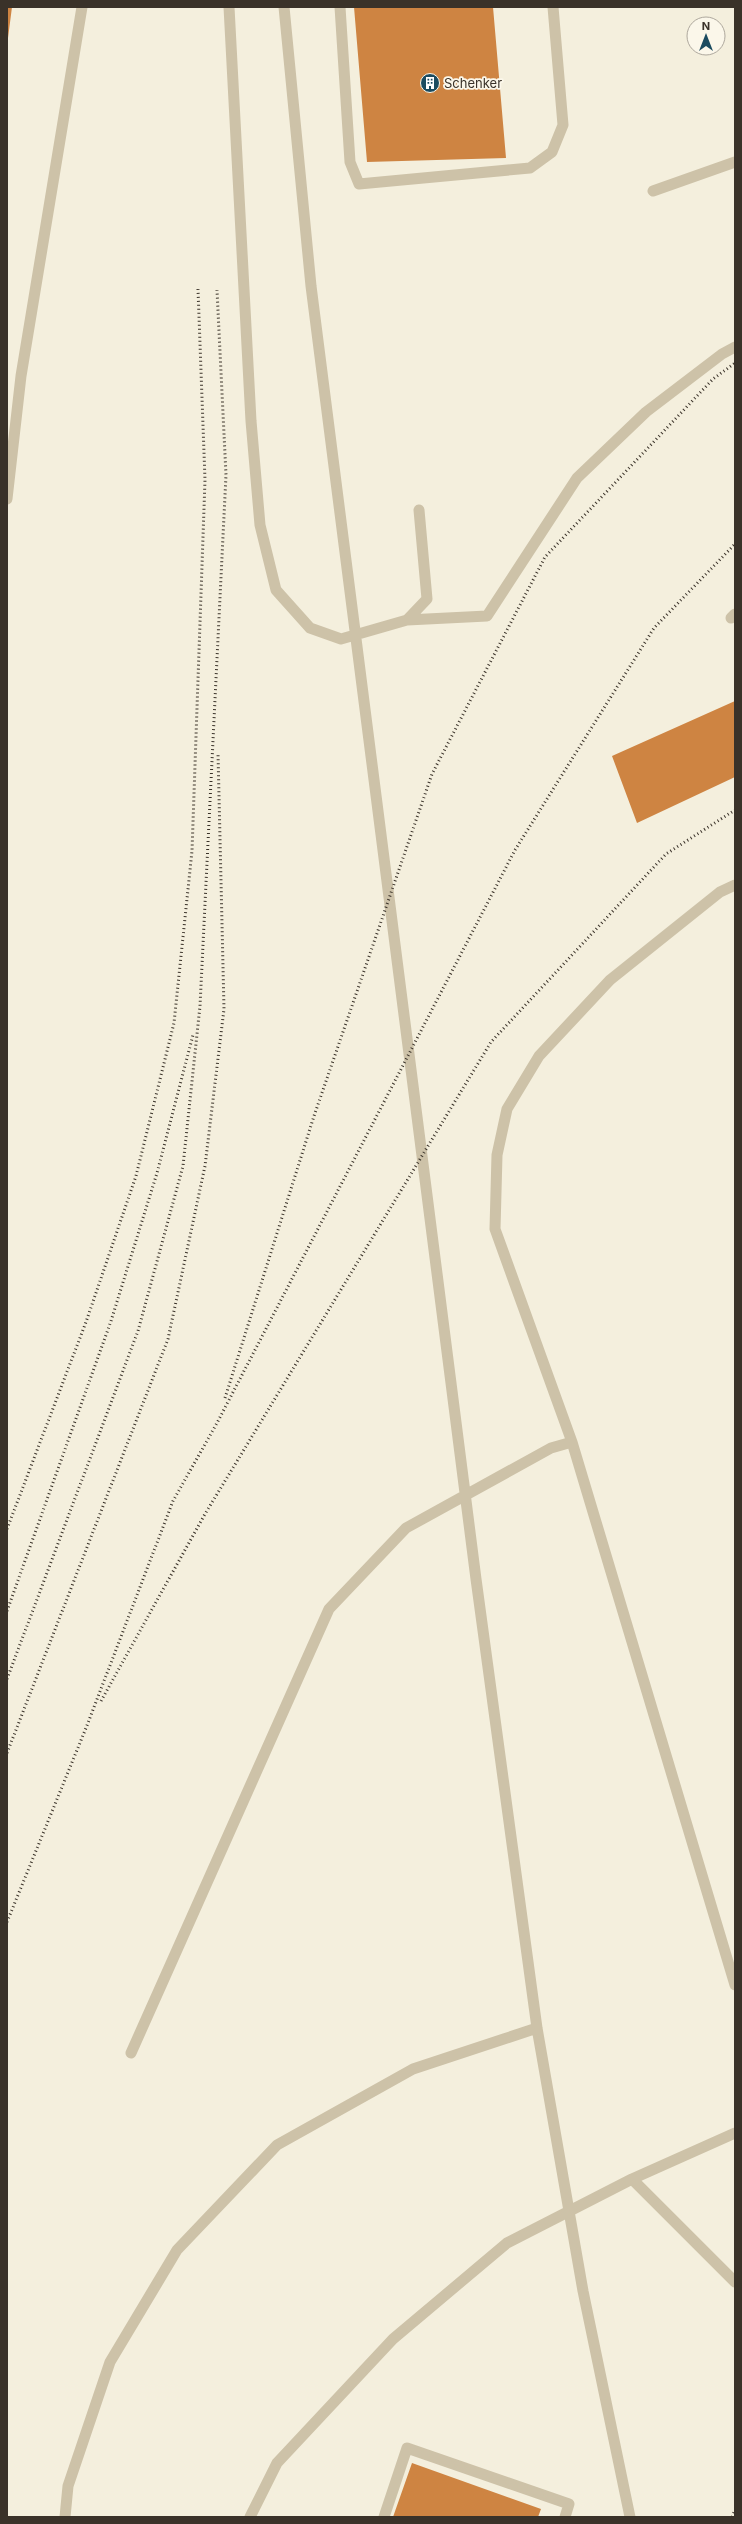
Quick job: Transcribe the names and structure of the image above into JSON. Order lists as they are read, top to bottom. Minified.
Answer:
{"places":{"building":["Schenker"]},"north":"top"}
